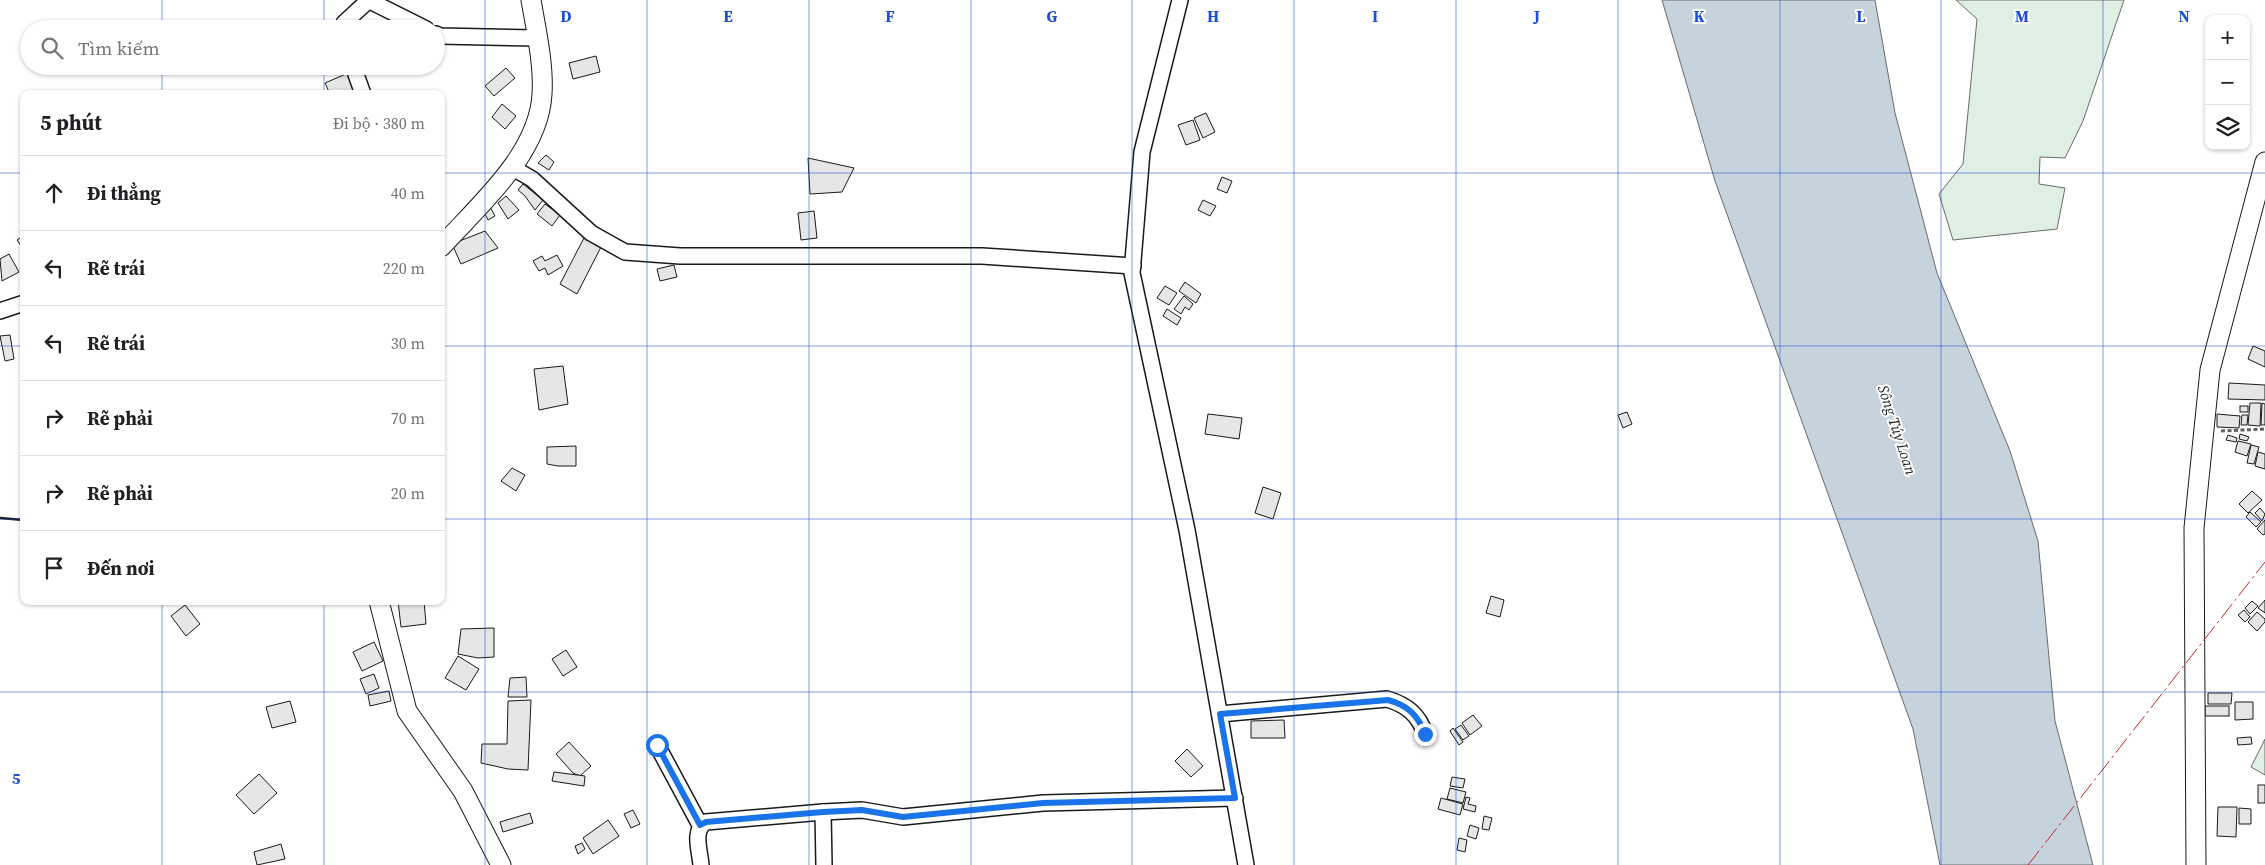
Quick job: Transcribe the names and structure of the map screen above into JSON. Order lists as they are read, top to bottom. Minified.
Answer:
{"water":["Sông Túy Loan"],"page":{"map_buttons":["+","−"],"search":"Tìm kiếm","heading":["5 phút","Đi bộ · 380 m"],"list":[["Đi thẳng","40 m"],["Rẽ trái","220 m"],["Rẽ trái","30 m"],["Rẽ phải","70 m"],["Rẽ phải","20 m"],"Đến nơi"]},"grid":{"columns":["D","E","F","G","H","I","J","K","L","M","N"],"rows":["5"]}}
